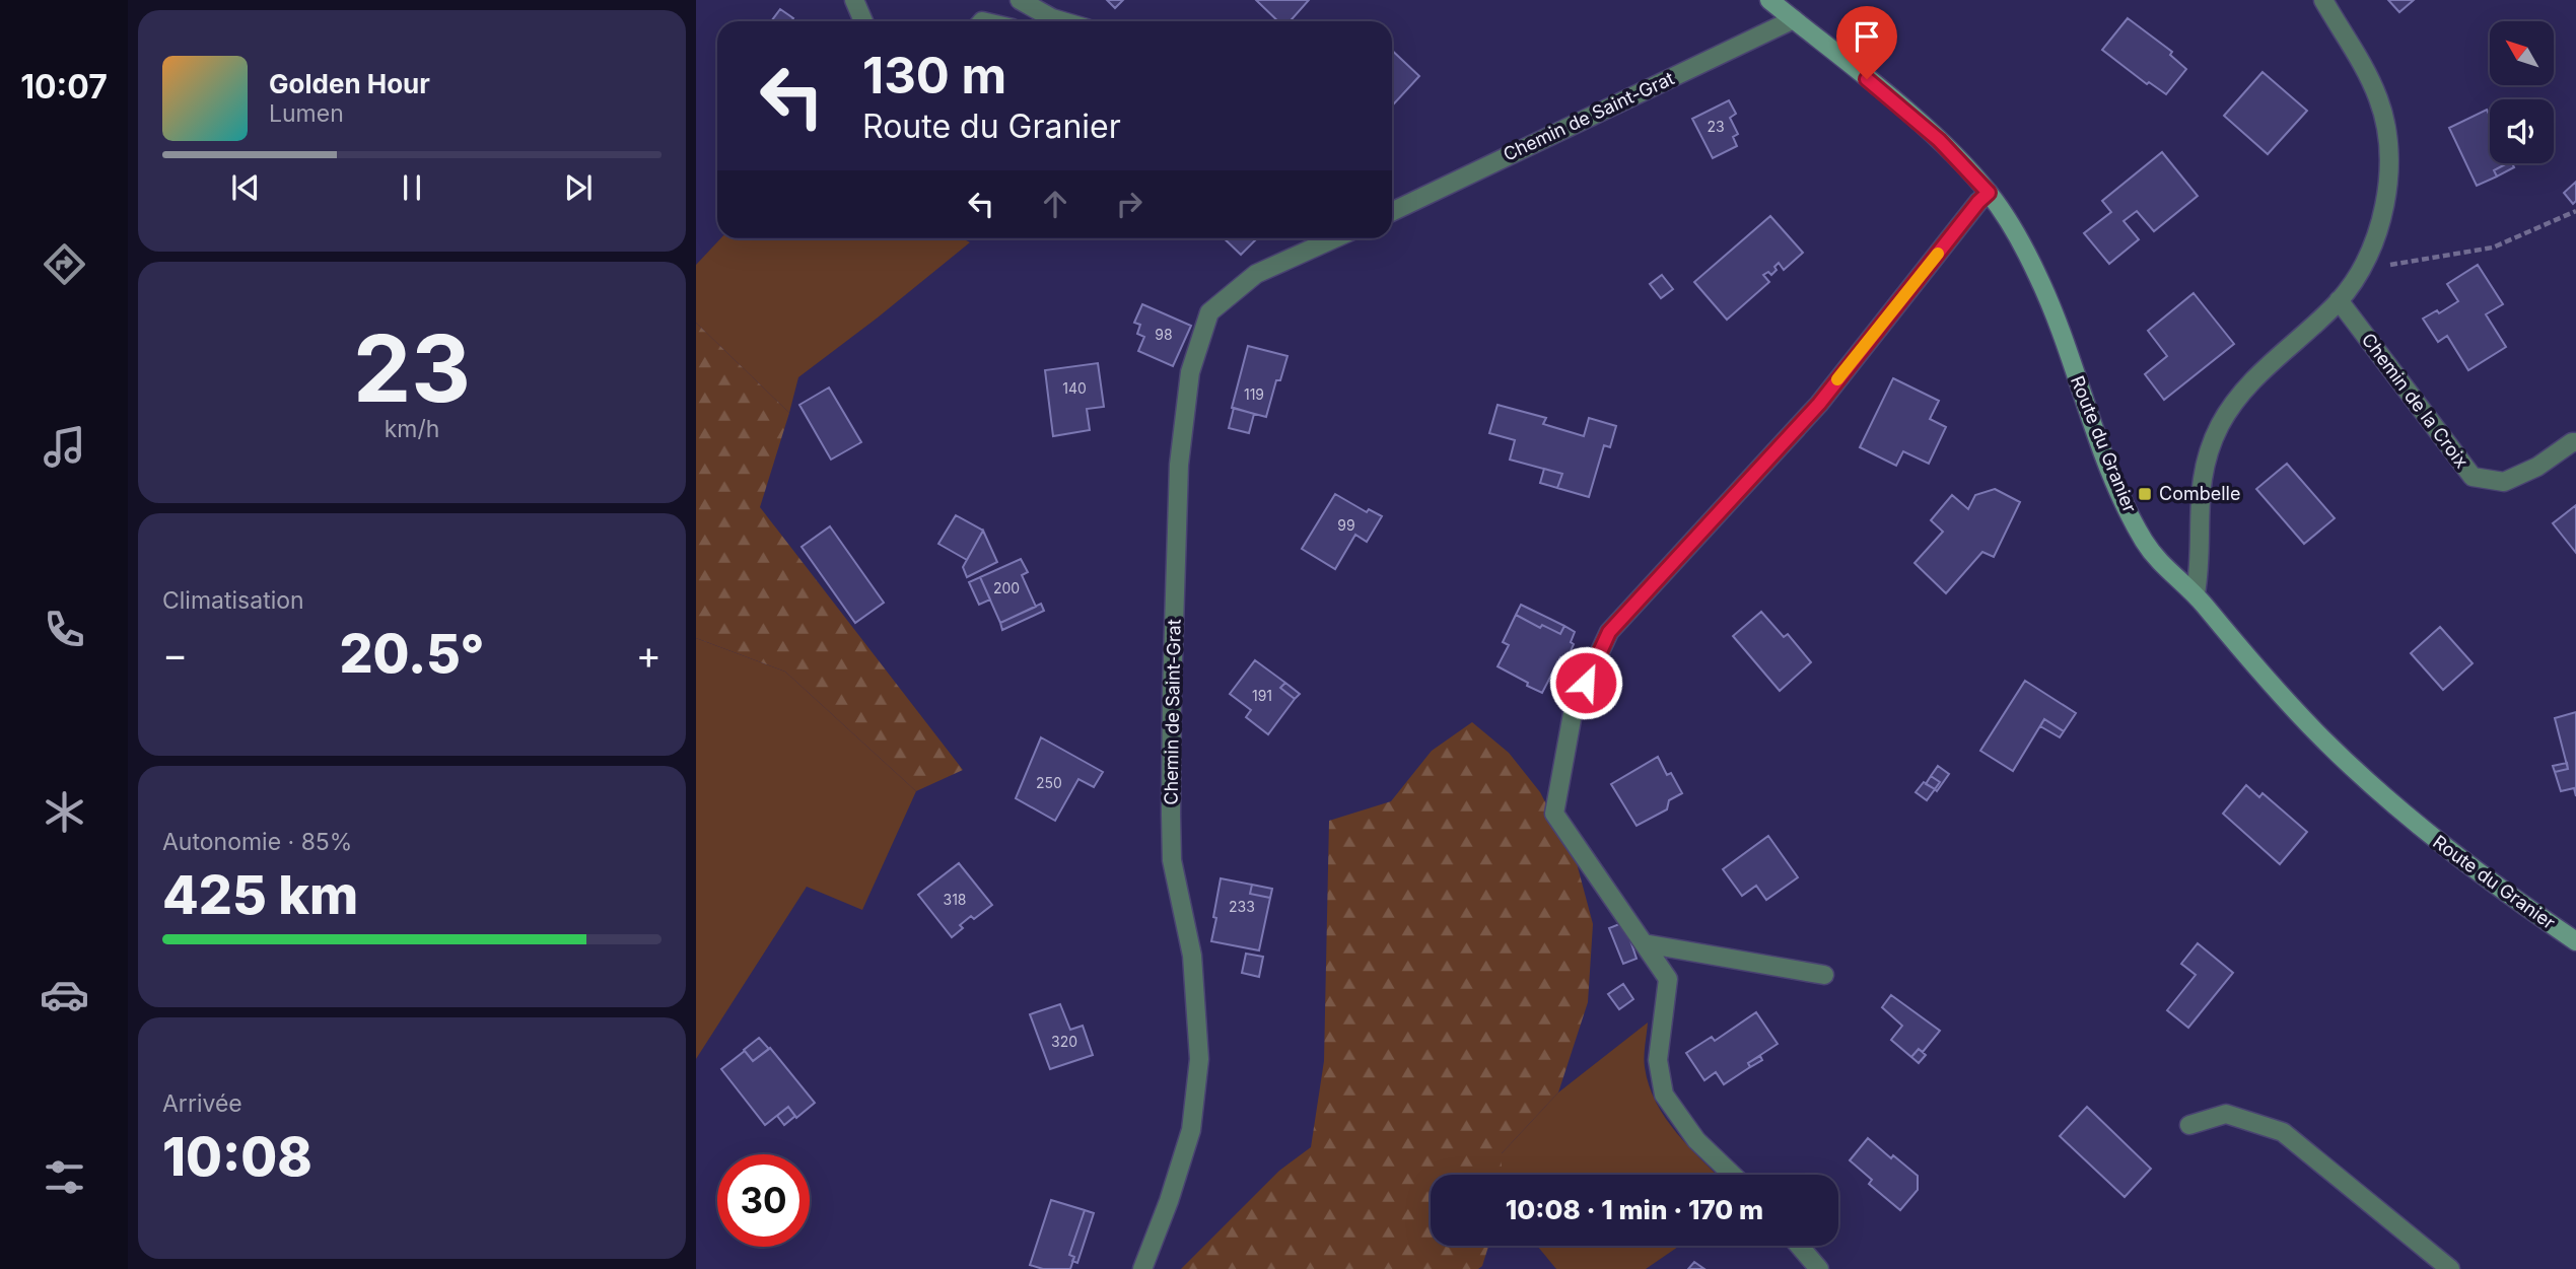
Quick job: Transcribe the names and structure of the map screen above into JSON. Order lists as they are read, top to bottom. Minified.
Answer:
{"streets":{"street":["Chemin de Saint-Grat","Chemin de la Croix","Route du Granier"]},"crossings":[["Chemin de Saint-Grat","Route du Granier"]],"places":{"transit":["Combelle"]},"house_numbers":["23","98","140","119","99","200","191","250","318","233","320"],"north":"top left","page":{"tabs":"10:07","turn":["130 m","Route du Granier"],"song":["Golden Hour","Lumen"],"tile":[["23","km/h"],"Climatisation",["Autonomie · 85%","425 km"],["Arrivée","10:08"]],"heat":["−","20.5°","+"],"limit":"30","trip":"10:08 · 1 min · 170 m"}}
